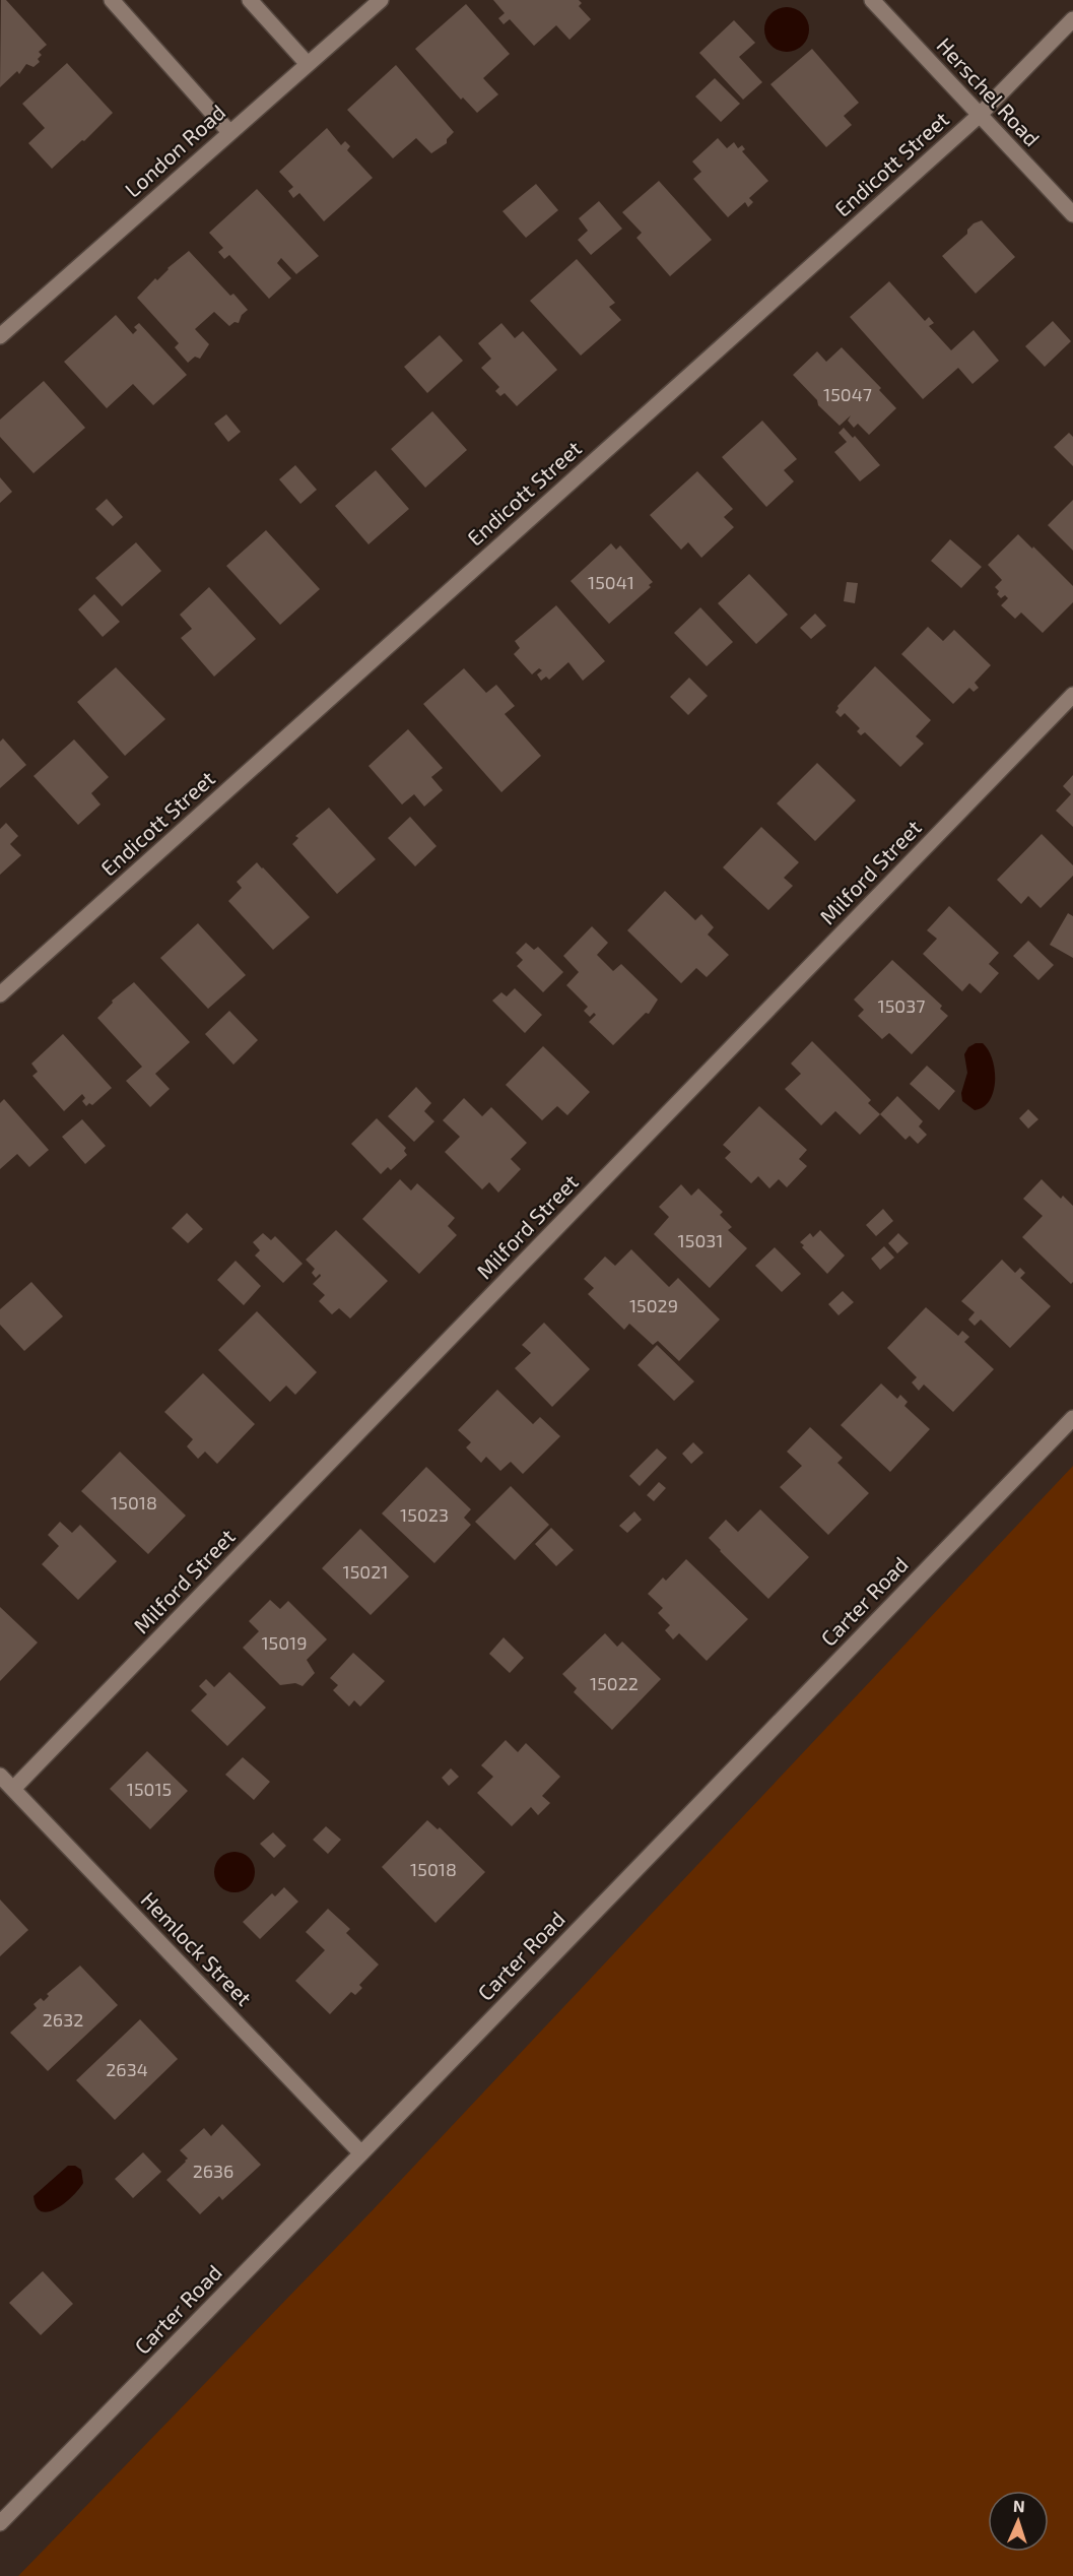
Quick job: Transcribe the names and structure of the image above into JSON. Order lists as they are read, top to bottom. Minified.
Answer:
{"streets":{"street":["Herschel Road","London Road","Endicott Street","Milford Street","Carter Road","Hemlock Street"]},"crossings":[["Herschel Road","Endicott Street"],["Milford Street","Hemlock Street"],["Carter Road","Hemlock Street"]],"house_numbers":["15047","15041","15037","15031","15029","15018","15023","15021","15019","15022","15015","15018","2632","2634","2636"],"north":"top"}
